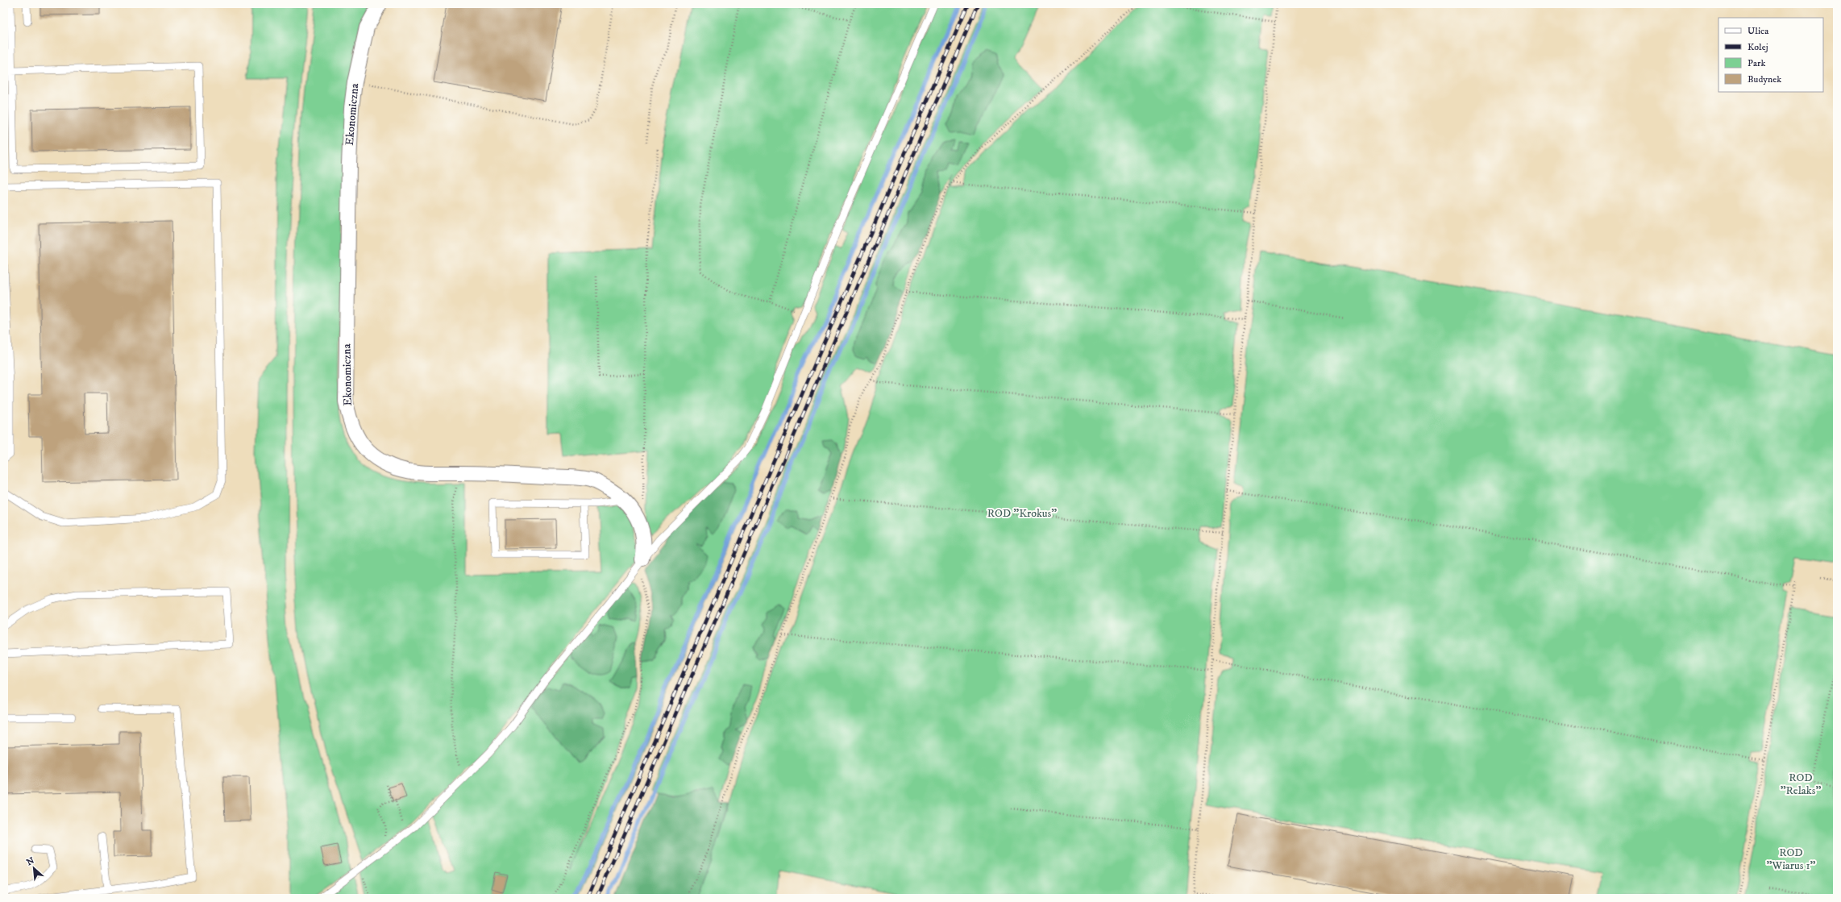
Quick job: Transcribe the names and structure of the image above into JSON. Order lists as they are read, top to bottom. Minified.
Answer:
{"streets":{"street":["Ekonomiczna"]},"parks":["ROD \"Krokus\"","ROD \"Relaks\"","ROD \"Wiarus 1\""],"legend":["Ulica","Kolej","Park","Budynek"],"north":"top left"}
